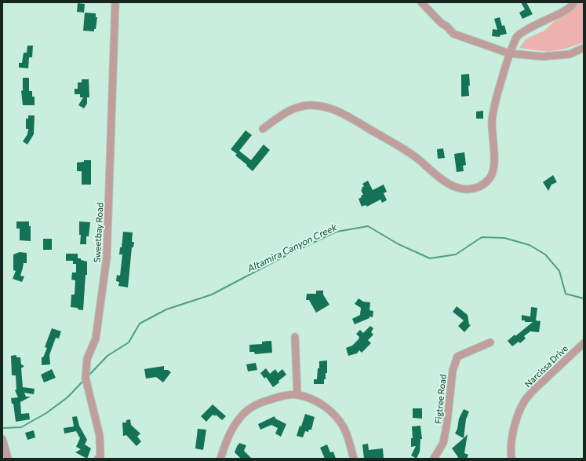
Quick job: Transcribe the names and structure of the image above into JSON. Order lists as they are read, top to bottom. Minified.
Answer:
{"streets":{"street":["Sweetbay Road","Narcissa Drive","Figtree Road"]},"water":["Altamira Canyon Creek"]}
